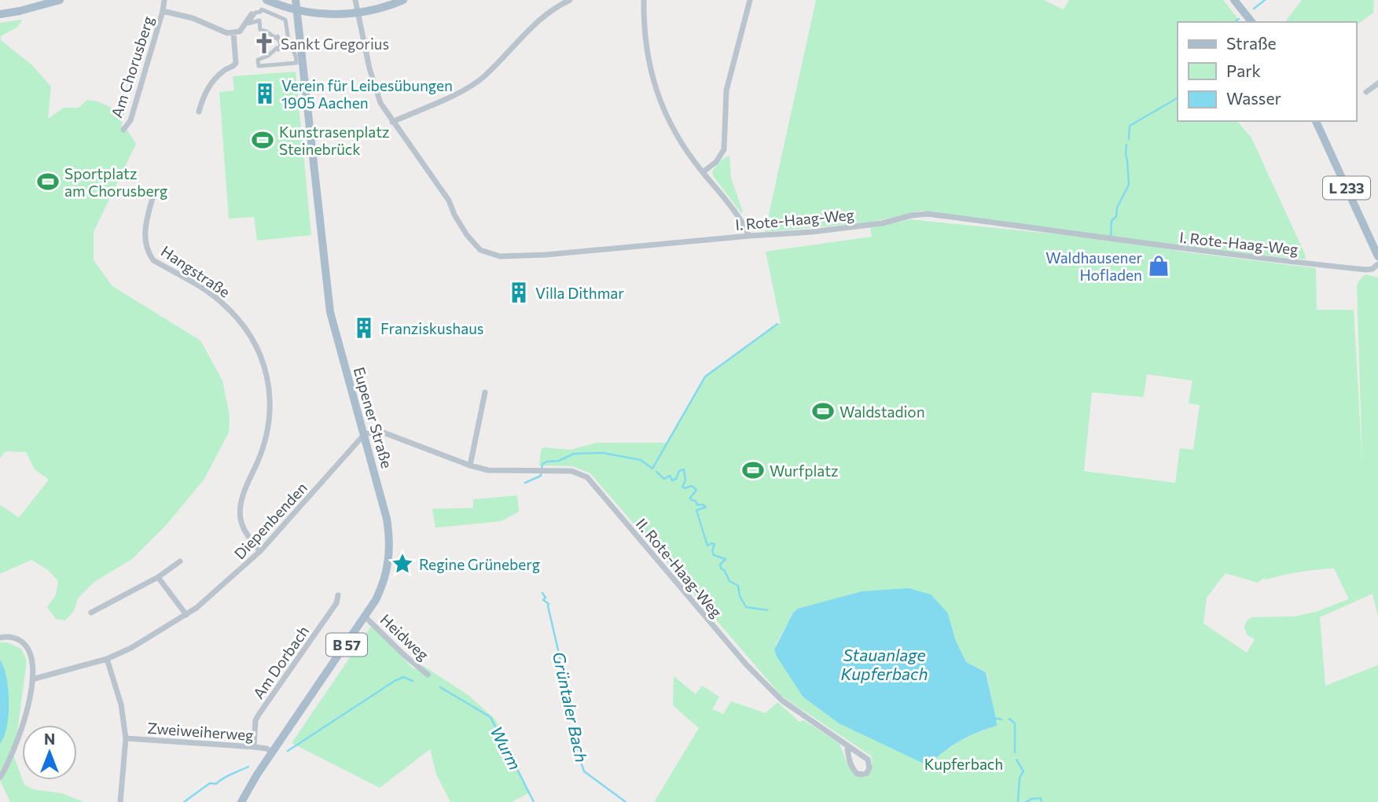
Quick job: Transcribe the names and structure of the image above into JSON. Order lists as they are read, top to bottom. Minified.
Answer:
{"streets":{"main road":["L 233","Eupener Straße","B 57"],"street":["Am Chorusberg","I. Rote-Haag-Weg","Hangstraße","Diepenbenden","II. Rote-Haag-Weg","Heidweg","Am Dorbach","Zweiweiherweg"]},"crossings":[["Hangstraße","Diepenbenden"],["Eupener Straße","Diepenbenden"],["Eupener Straße","II. Rote-Haag-Weg"],["Eupener Straße","Heidweg"],["Eupener Straße","Zweiweiherweg"],["Diepenbenden","II. Rote-Haag-Weg"],["Am Dorbach","Zweiweiherweg"]],"water":["Stauanlage Kupferbach","Grüntaler Bach","Wurm"],"parks":["Kupferbach"],"places":{"church":["Sankt Gregorius"],"building":["Verein für Leibesübungen 1905 Aachen","Villa Dithmar","Franziskushaus"],"sports":["Kunstrasenplatz Steinebrück","Sportplatz am Chorusberg","Waldstadion","Wurfplatz"],"shop":["Waldhausener Hofladen"],"place":["Regine Grüneberg"]},"legend":["Straße","Park","Wasser"],"north":"top"}
